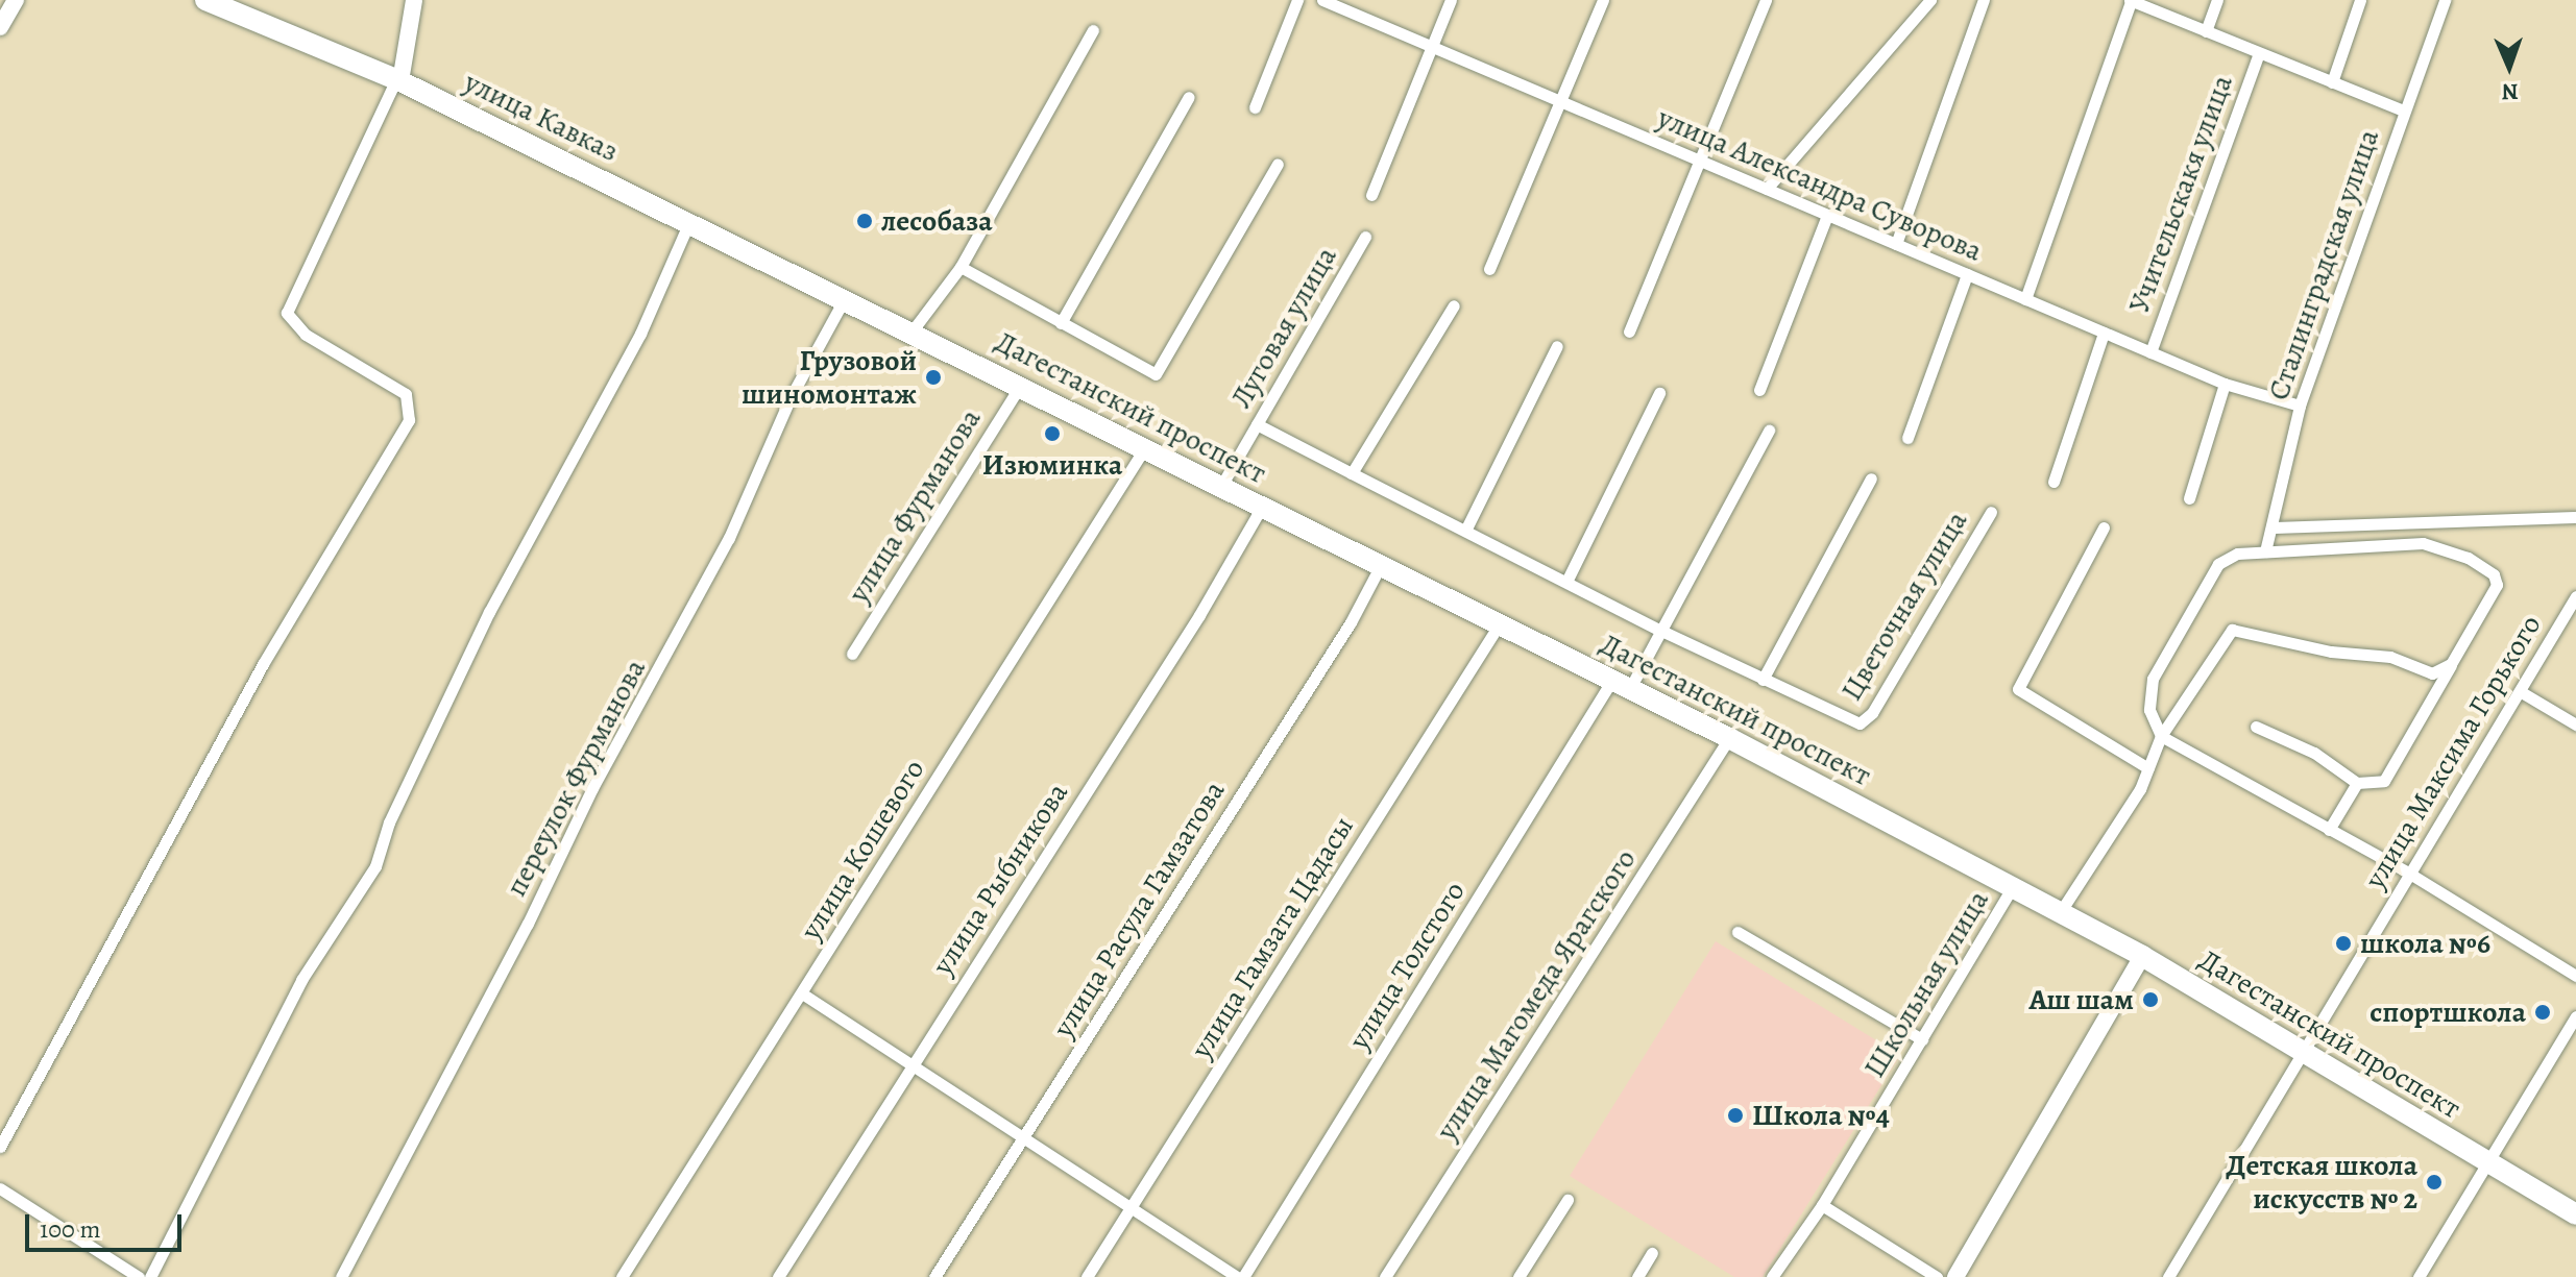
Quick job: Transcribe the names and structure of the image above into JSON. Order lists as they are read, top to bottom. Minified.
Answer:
{"streets":{"highway":["улица Кавказ","Дагестанский проспект"],"street":["улица Александра Суворова","Учительскакя улица","Сталинградская улица","Луговая улица","улица Фурманова","Цветочная улица","улица Максима Горького","переулок Фурманова","улица Кошевого","улица Рыбникова","улица Расула Гамзатова","улица Гамзата Цадасы","улица Толстого","Школьная улица","улица Магомеда Ярагского"]},"crossings":[["улица Кавказ","Дагестанский проспект"],["улица Кавказ","переулок Фурманова"],["улица Александра Суворова","Учительскакя улица"],["улица Александра Суворова","Сталинградская улица"],["Луговая улица","Дагестанский проспект"],["Дагестанский проспект","улица Фурманова"],["Дагестанский проспект","улица Максима Горького"],["Дагестанский проспект","переулок Фурманова"],["Дагестанский проспект","улица Кошевого"],["Дагестанский проспект","улица Рыбникова"],["Дагестанский проспект","улица Расула Гамзатова"],["Дагестанский проспект","улица Гамзата Цадасы"],["Дагестанский проспект","улица Толстого"],["Дагестанский проспект","Школьная улица"],["Дагестанский проспект","улица Магомеда Ярагского"]],"places":["лесобаза","Грузовой шиномонтаж","Изюминка","школа №6","Аш шам","спортшкола","Школа №4","Детская школа искусств № 2"],"scale_bar":"100 m","north":"bottom"}
